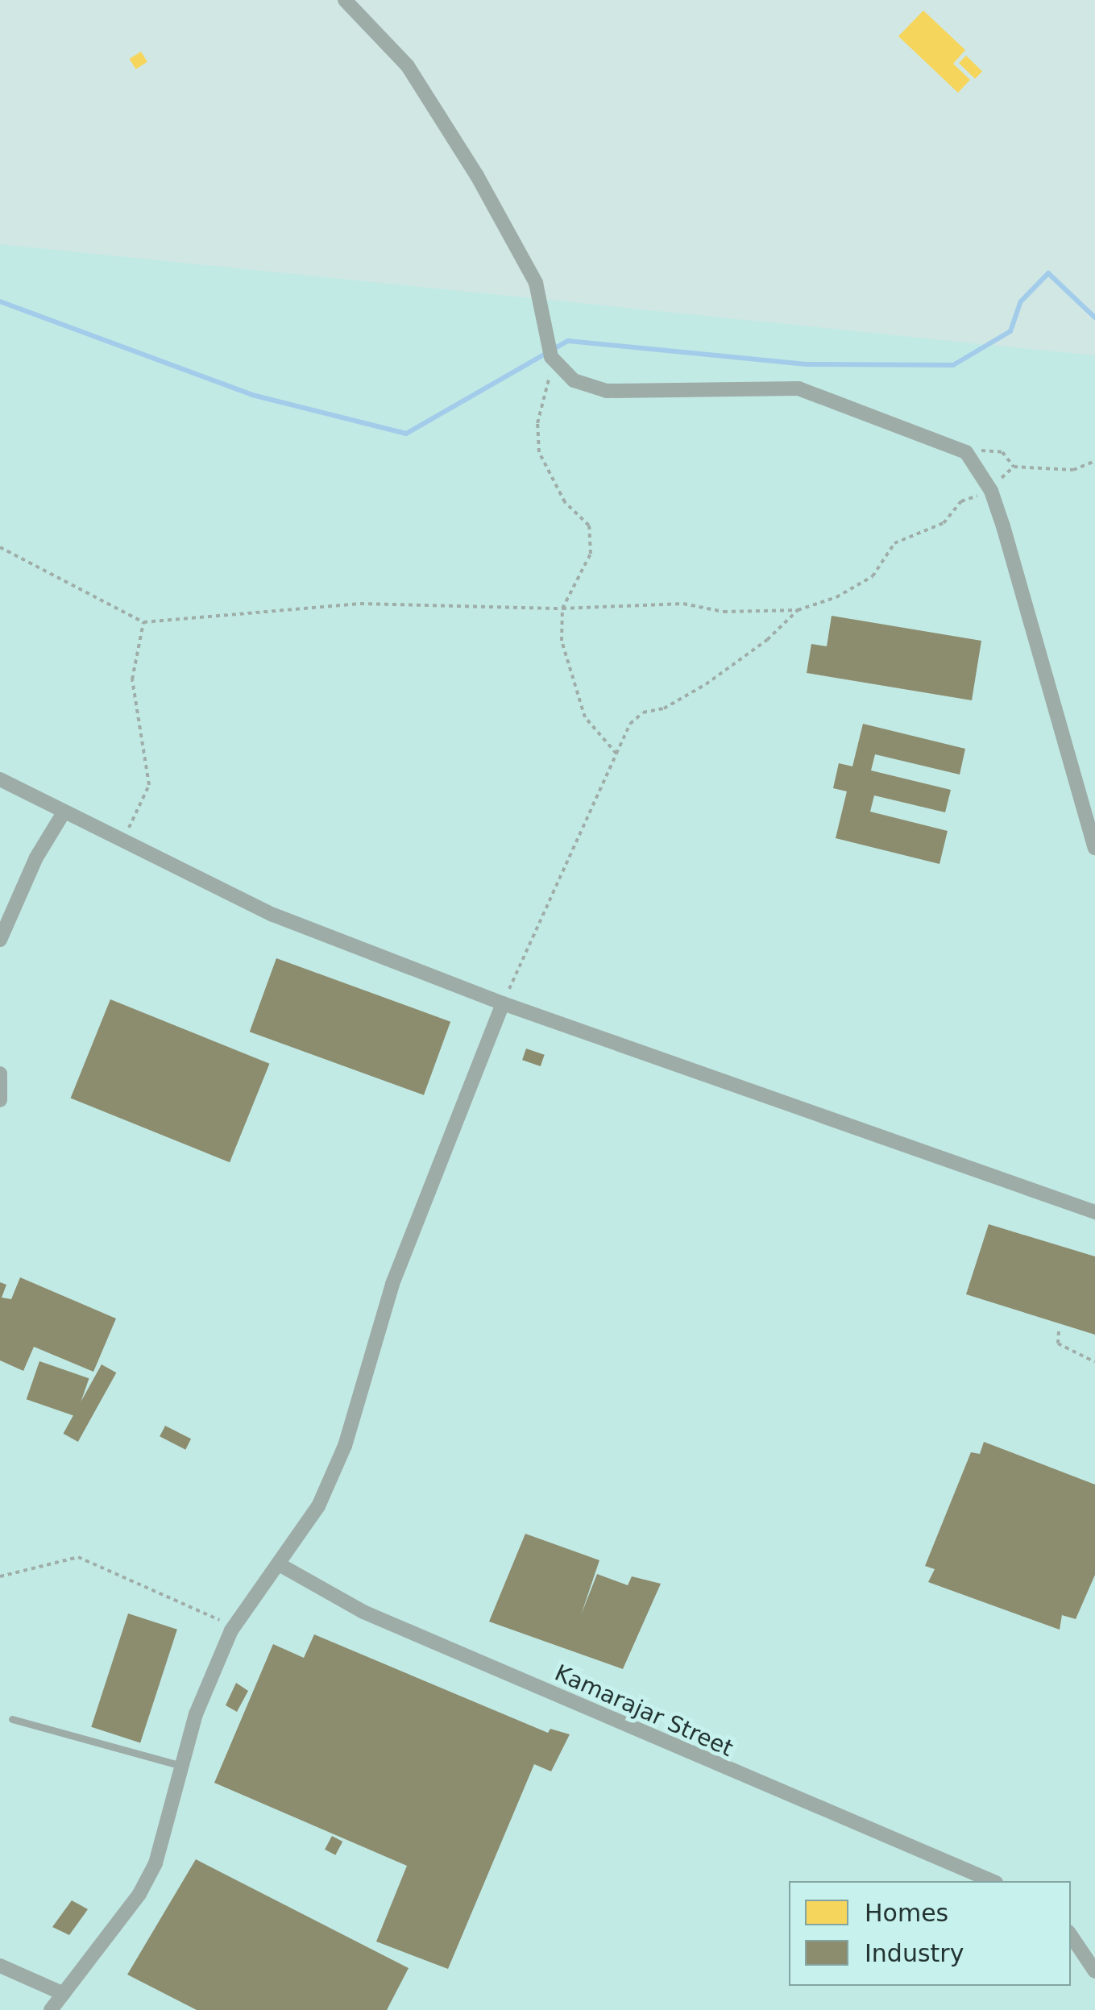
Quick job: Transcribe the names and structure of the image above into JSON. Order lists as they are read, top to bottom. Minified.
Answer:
{"streets":{"street":["Kamarajar Street"]},"legend":["Homes","Industry"]}
